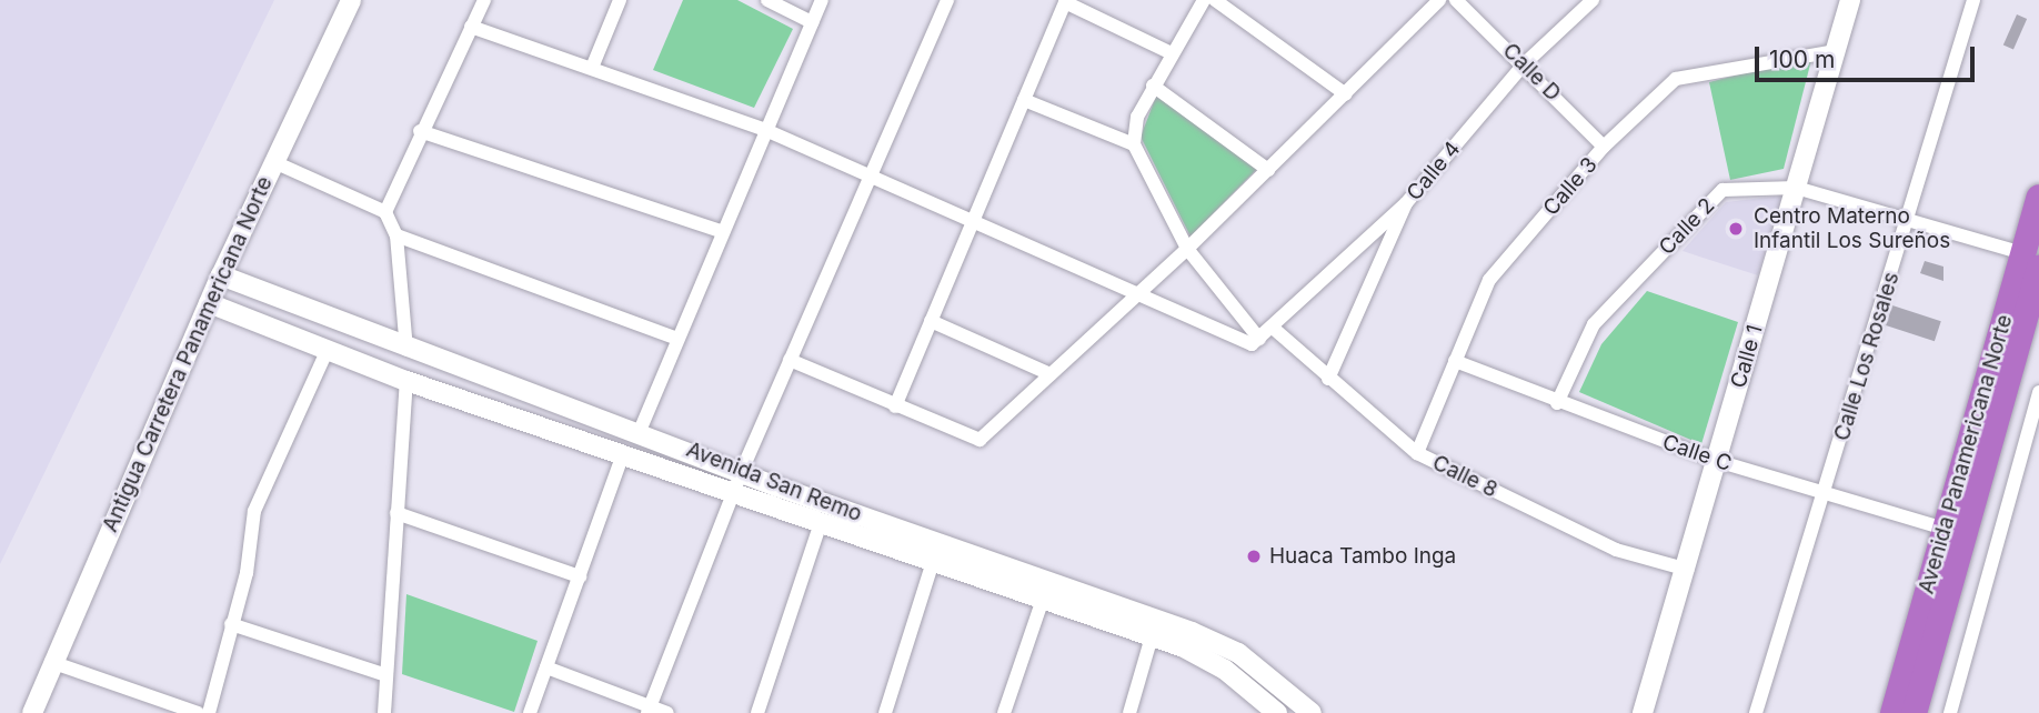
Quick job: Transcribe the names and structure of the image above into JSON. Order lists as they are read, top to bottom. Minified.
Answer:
{"streets":{"highway":["Avenida Panamericana Norte"],"main road":["Antigua Carretera Panamericana Norte","Calle 1","Avenida San Remo"],"street":["Calle D","Calle 4","Calle 3","Calle 2","Calle Los Rosales","Calle C","Calle 8"]},"crossings":[["Calle D","Calle 4"],["Calle D","Calle 3"],["Calle 4","Calle 8"],["Calle 3","Calle 1"],["Calle 3","Calle C"],["Calle 3","Calle 8"],["Calle 2","Calle 1"],["Calle 2","Calle Los Rosales"],["Calle 2","Calle C"],["Calle 2","Avenida Panamericana Norte"],["Antigua Carretera Panamericana Norte","Avenida San Remo"],["Calle 1","Calle C"],["Calle 1","Calle 8"],["Calle Los Rosales","Calle C"],["Calle C","Avenida Panamericana Norte"]],"places":["Centro Materno Infantil Los Sureños","Huaca Tambo Inga"],"scale_bar":"100 m"}
